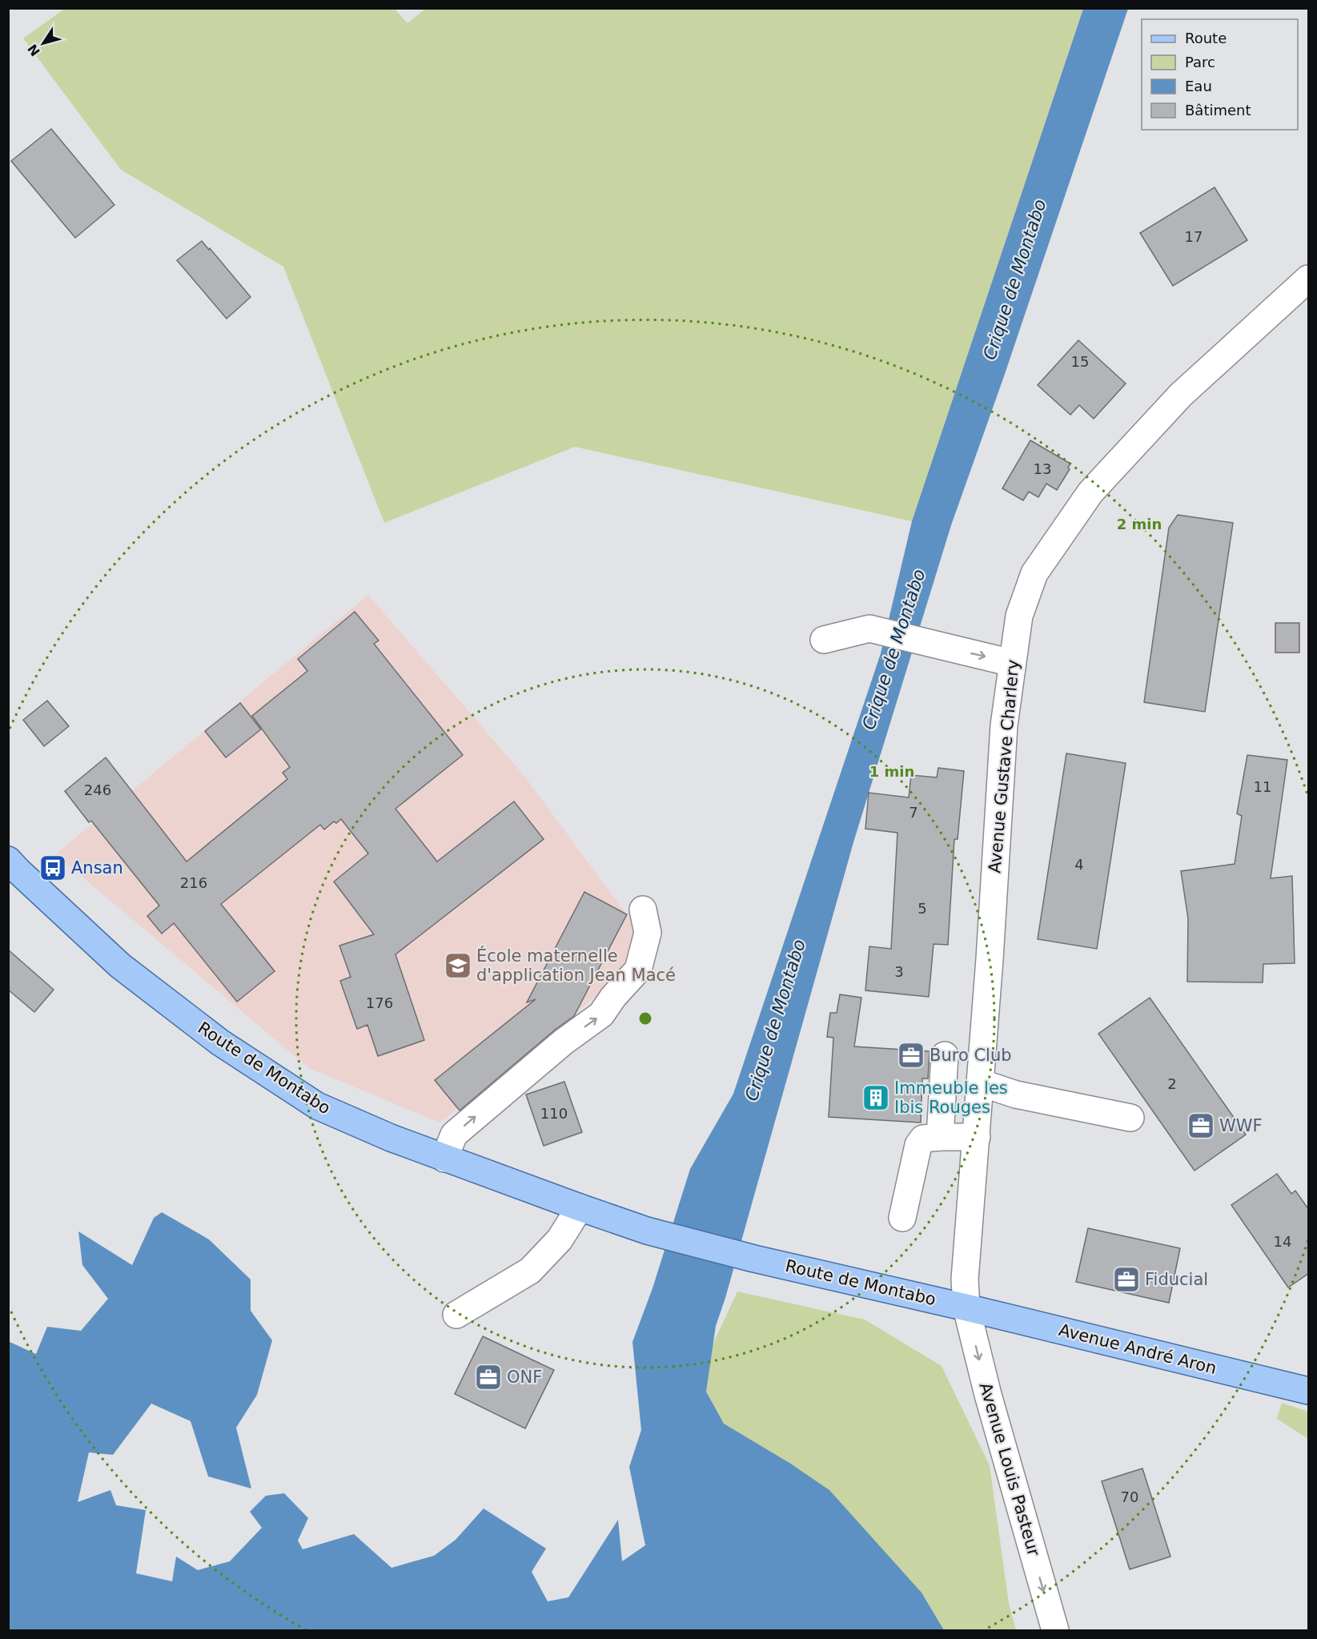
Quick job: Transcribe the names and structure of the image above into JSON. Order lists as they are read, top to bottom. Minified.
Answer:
{"streets":{"main road":["Route de Montabo","Avenue André Aron"],"street":["Avenue Gustave Charlery","Avenue Louis Pasteur"]},"crossings":[["Avenue Gustave Charlery","Route de Montabo"],["Avenue Gustave Charlery","Avenue André Aron"],["Avenue Gustave Charlery","Avenue Louis Pasteur"],["Route de Montabo","Avenue André Aron"],["Route de Montabo","Avenue Louis Pasteur"],["Avenue André Aron","Avenue Louis Pasteur"]],"one_way":["Avenue Louis Pasteur"],"water":["Crique de Montabo"],"places":{"bus stop":["Ansan"],"school or university":["École maternelle d'application Jean Macé"],"office":["Buro Club","WWF","Fiducial","ONF"],"building":["Immeuble les Ibis Rouges"]},"house_numbers":["17","15","13","11","246","7","4","216","5","3","176","2","110","14","70"],"legend":["Route","Parc","Eau","Bâtiment"],"north":"bottom left","rings":["2 min","1 min"]}
